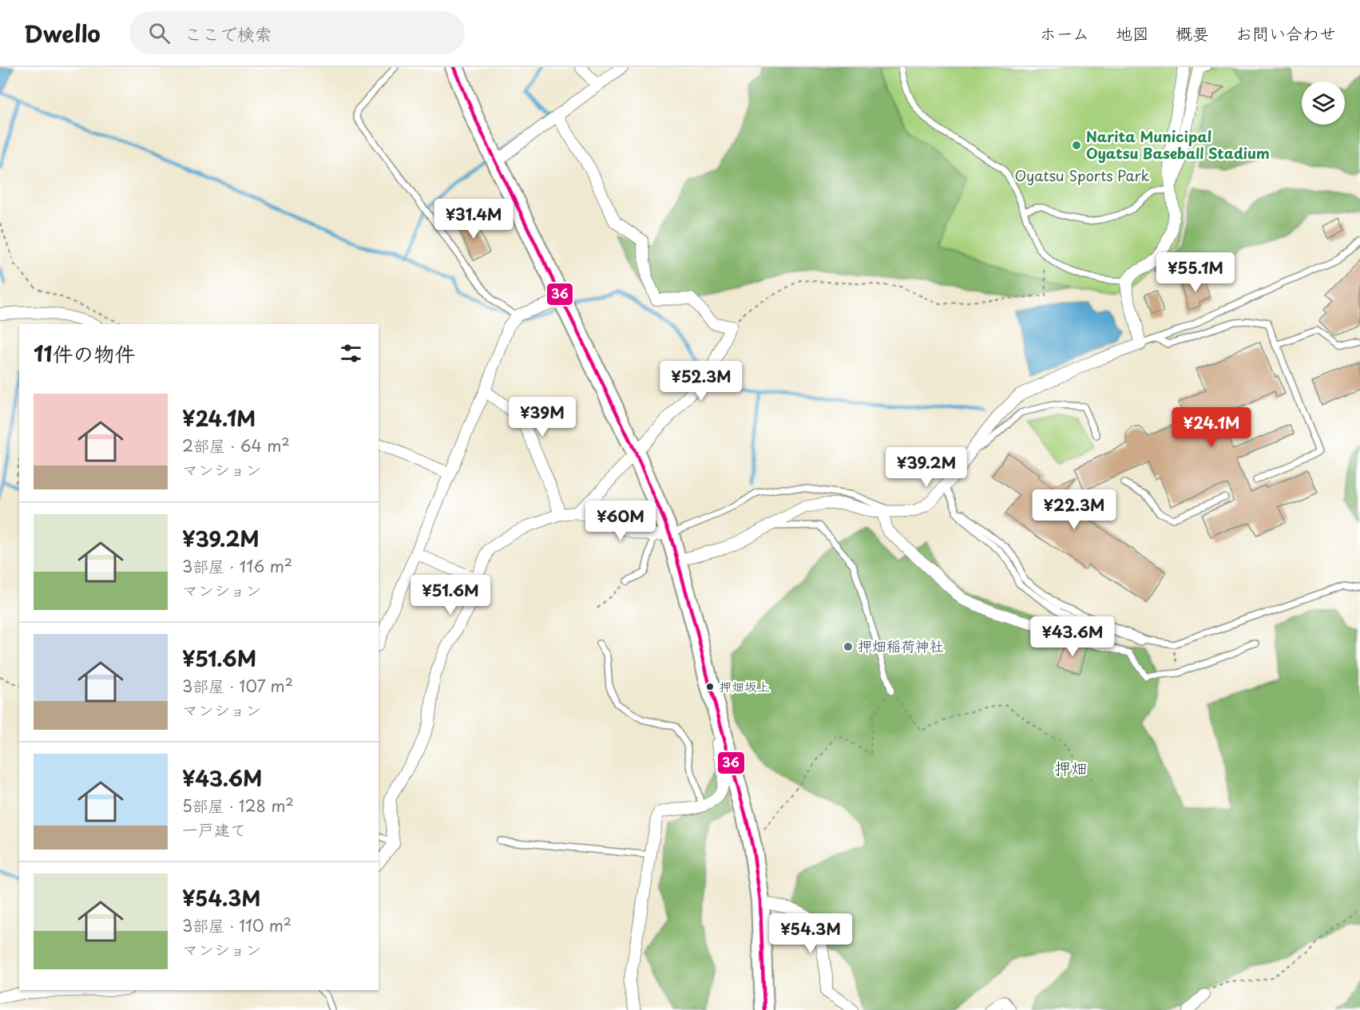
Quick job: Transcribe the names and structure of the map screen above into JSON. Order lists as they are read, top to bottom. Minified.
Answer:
{"districts":["押畑"],"parks":["Oyatsu Sports Park"],"places":["Narita Municipal Oyatsu Baseball Stadium","押畑稲荷神社","押畑坂上"],"lines":["transit line 36"],"page":{"header":"Dwello","search":"ここで検索","nav":["ホーム","地図","概要","お問い合わせ"],"price":["¥31.4M","¥55.1M","¥52.3M","¥39M","¥24.1M","¥39.2M","¥22.3M","¥60M","¥51.6M","¥43.6M","¥54.3M"],"heading":"11件の物件","list":[{"name":"¥24.1M","note":"2部屋 · 64 m² · マンション"},{"name":"¥39.2M","note":"3部屋 · 116 m² · マンション"},{"name":"¥51.6M","note":"3部屋 · 107 m² · マンション"},{"name":"¥43.6M","note":"5部屋 · 128 m² · 一戸建て"},{"name":"¥54.3M","note":"3部屋 · 110 m² · マンション"}]}}
